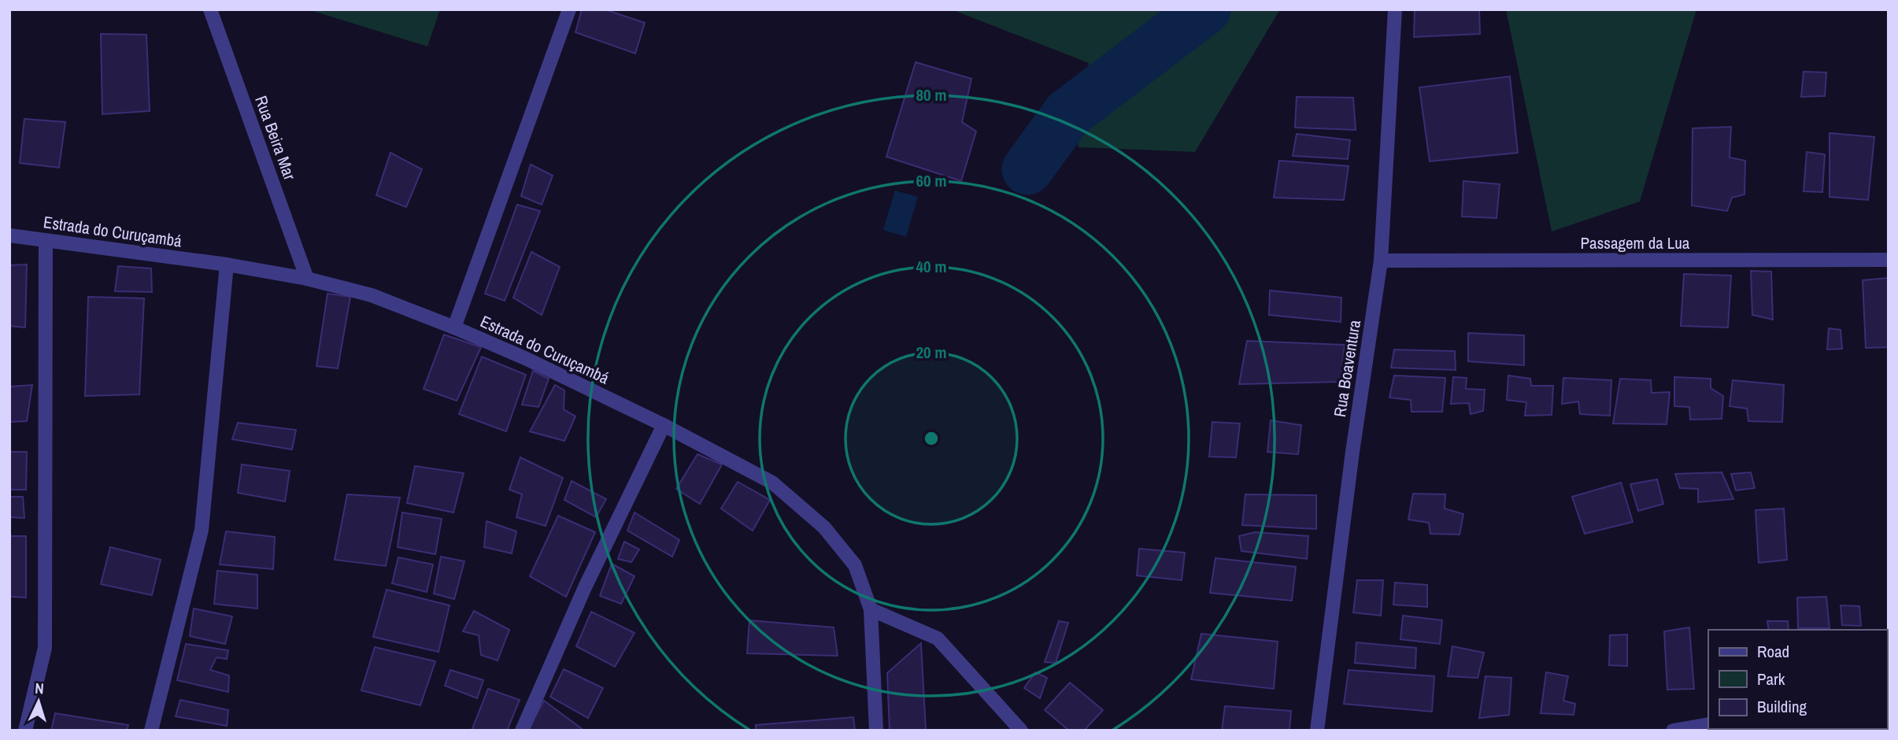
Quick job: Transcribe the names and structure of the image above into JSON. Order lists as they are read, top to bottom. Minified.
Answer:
{"streets":{"street":["Rua Beira Mar","Estrada do Curuçambá","Passagem da Lua","Rua Boaventura"]},"crossings":[["Rua Beira Mar","Estrada do Curuçambá"],["Passagem da Lua","Rua Boaventura"]],"legend":["Road","Park","Building"],"north":"top","rings":["80 m","60 m","40 m","20 m"]}
